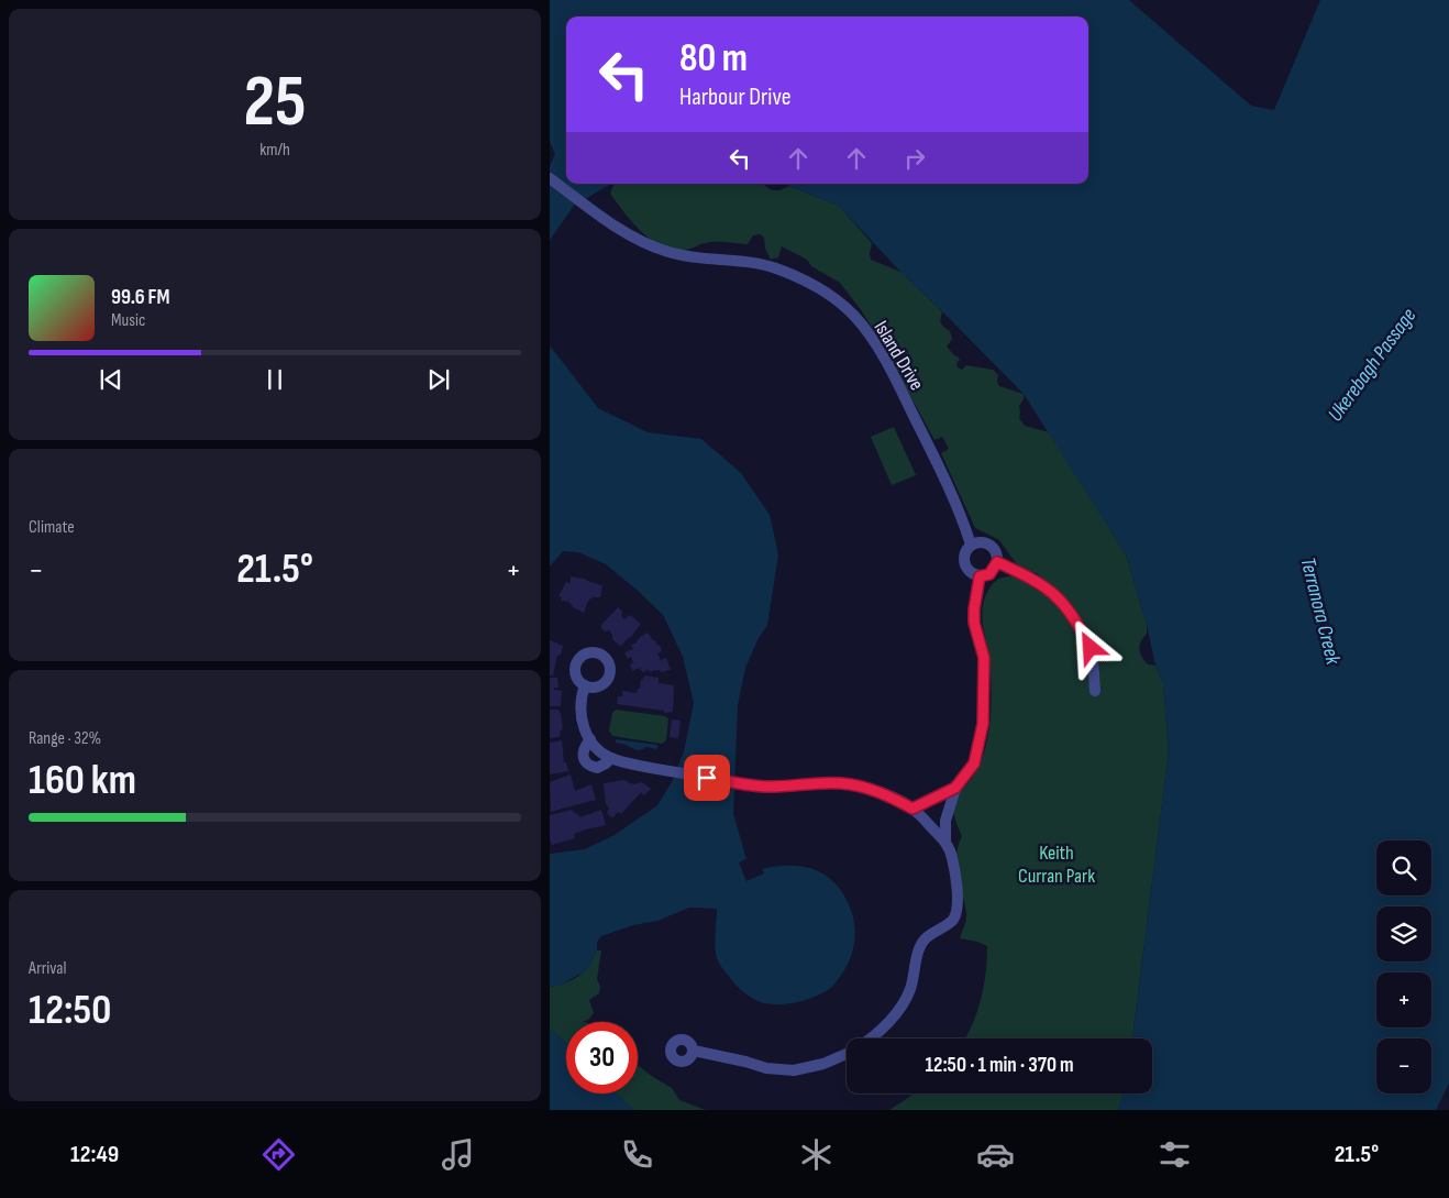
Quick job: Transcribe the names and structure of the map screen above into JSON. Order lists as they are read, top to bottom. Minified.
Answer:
{"streets":{"street":["Island Drive"]},"water":["Ukerebagh Passage","Terranora Creek"],"parks":["Keith Curran Park"],"page":{"tile":[["25","km/h"],"Climate",["Range · 32%","160 km"],["Arrival","12:50"]],"turn":["80 m","Harbour Drive"],"song":["99.6 FM","Music"],"heat":["−","21.5°","+"],"map_buttons":["+","−"],"limit":"30","trip":"12:50 · 1 min · 370 m","tabs":["12:49","21.5°"]}}
